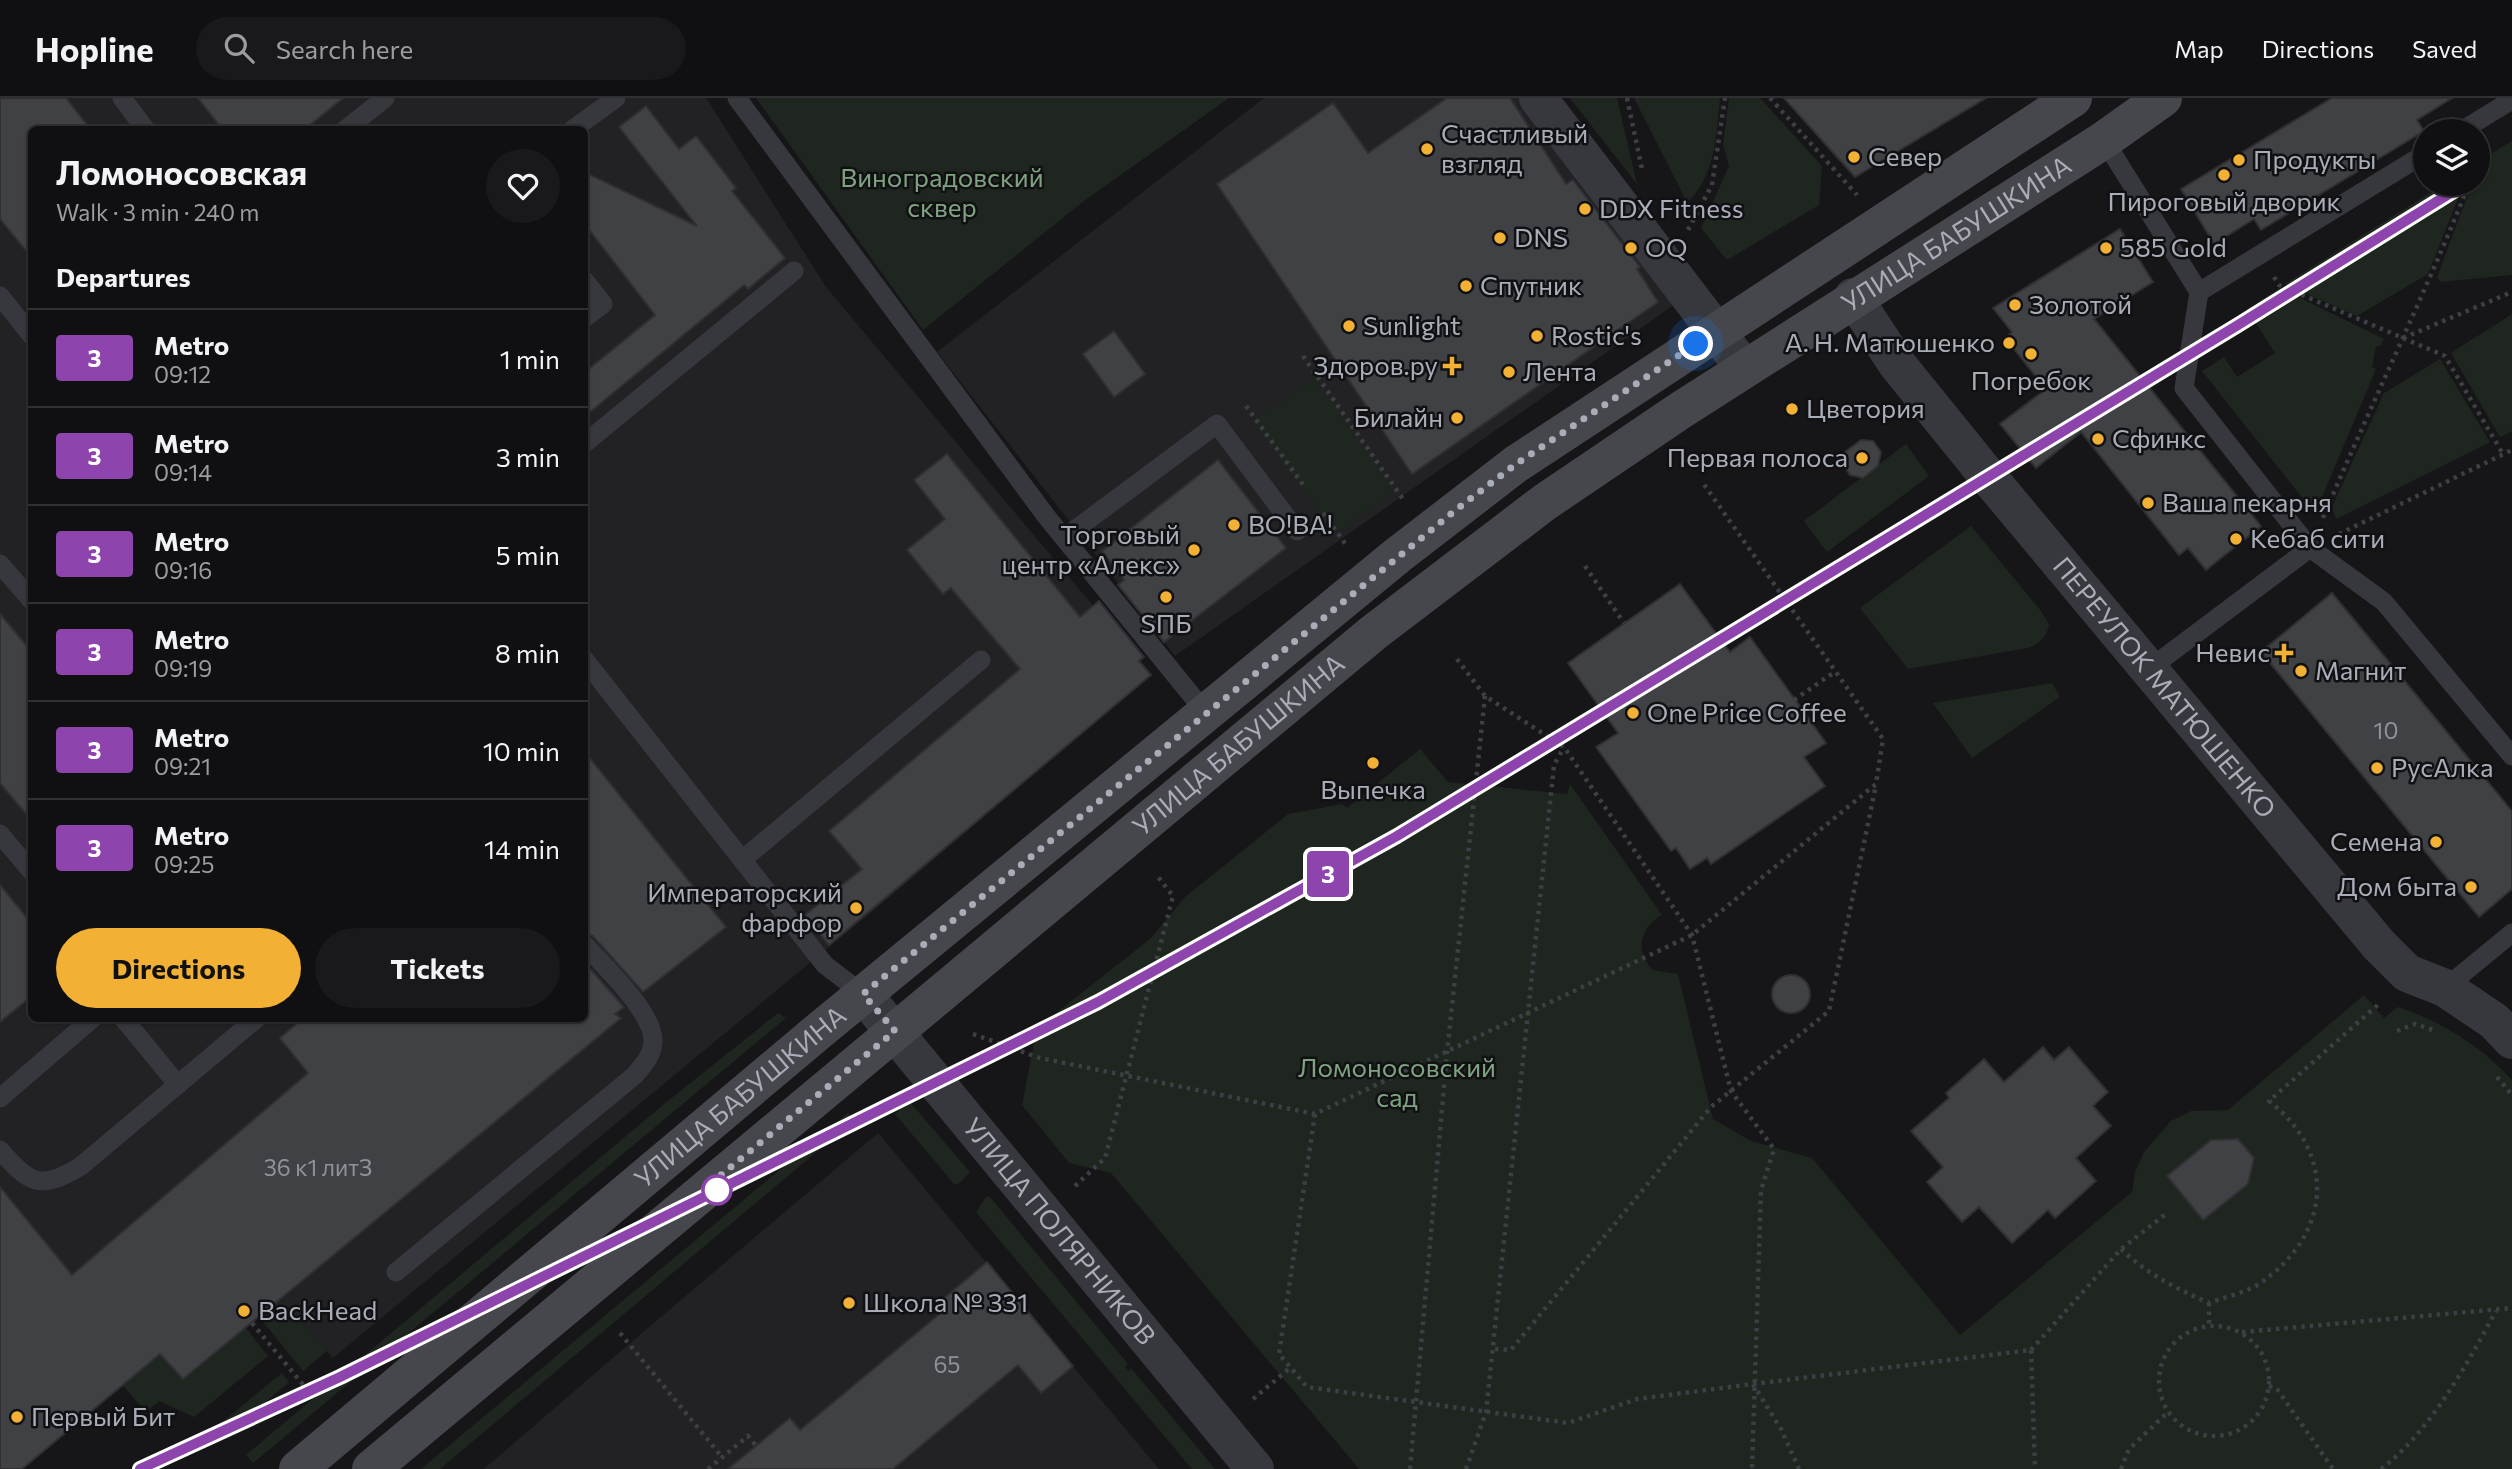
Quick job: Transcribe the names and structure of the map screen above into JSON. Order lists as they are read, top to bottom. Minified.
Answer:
{"streets":{"street":["УЛИЦА БАБУШКИНА","ПЕРЕУЛОК МАТЮШЕНКО","УЛИЦА ПОЛЯРНИКОВ"]},"crossings":[["УЛИЦА БАБУШКИНА","ПЕРЕУЛОК МАТЮШЕНКО"],["УЛИЦА БАБУШКИНА","УЛИЦА ПОЛЯРНИКОВ"]],"parks":["Виноградовский сквер","Ломоносовский сад"],"places":{"other":["Счастливый взгляд","Север","Продукты","Пироговый дворик","DDX Fitness","DNS","OQ","585 Gold","Спутник","Золотой","Sunlight","Rostic's","А. Н. Матюшенко","Погребок","Лента","Цветория","Билайн","Сфинкс","Первая полоса","Ваша пекарня","ВО!ВА!","Кебаб сити","Торговый центр «Алекс»","SПБ","Магнит","One Price Coffee","Выпечка","РусАлка","Семена","Дом быта","Императорский фарфор","Школа № 331","BackHead","Первый Бит"],"health":["Здоров.ру","Невис"]},"lines":["metro line 3"],"house_numbers":["10","36 к1 литЗ","65"],"page":{"header":"Hopline","search":"Search here","nav":["Map","Directions","Saved"],"on_map":"3","heading":[["Ломоносовская","Walk · 3 min · 240 m"],"Departures"],"list":[{"mark":"3","name":"Metro","note":"09:12","value":"1 min"},{"mark":"3","name":"Metro","note":"09:14","value":"3 min"},{"mark":"3","name":"Metro","note":"09:16","value":"5 min"},{"mark":"3","name":"Metro","note":"09:19","value":"8 min"},{"mark":"3","name":"Metro","note":"09:21","value":"10 min"},{"mark":"3","name":"Metro","note":"09:25","value":"14 min"}],"buttons":["Directions","Tickets"]}}
